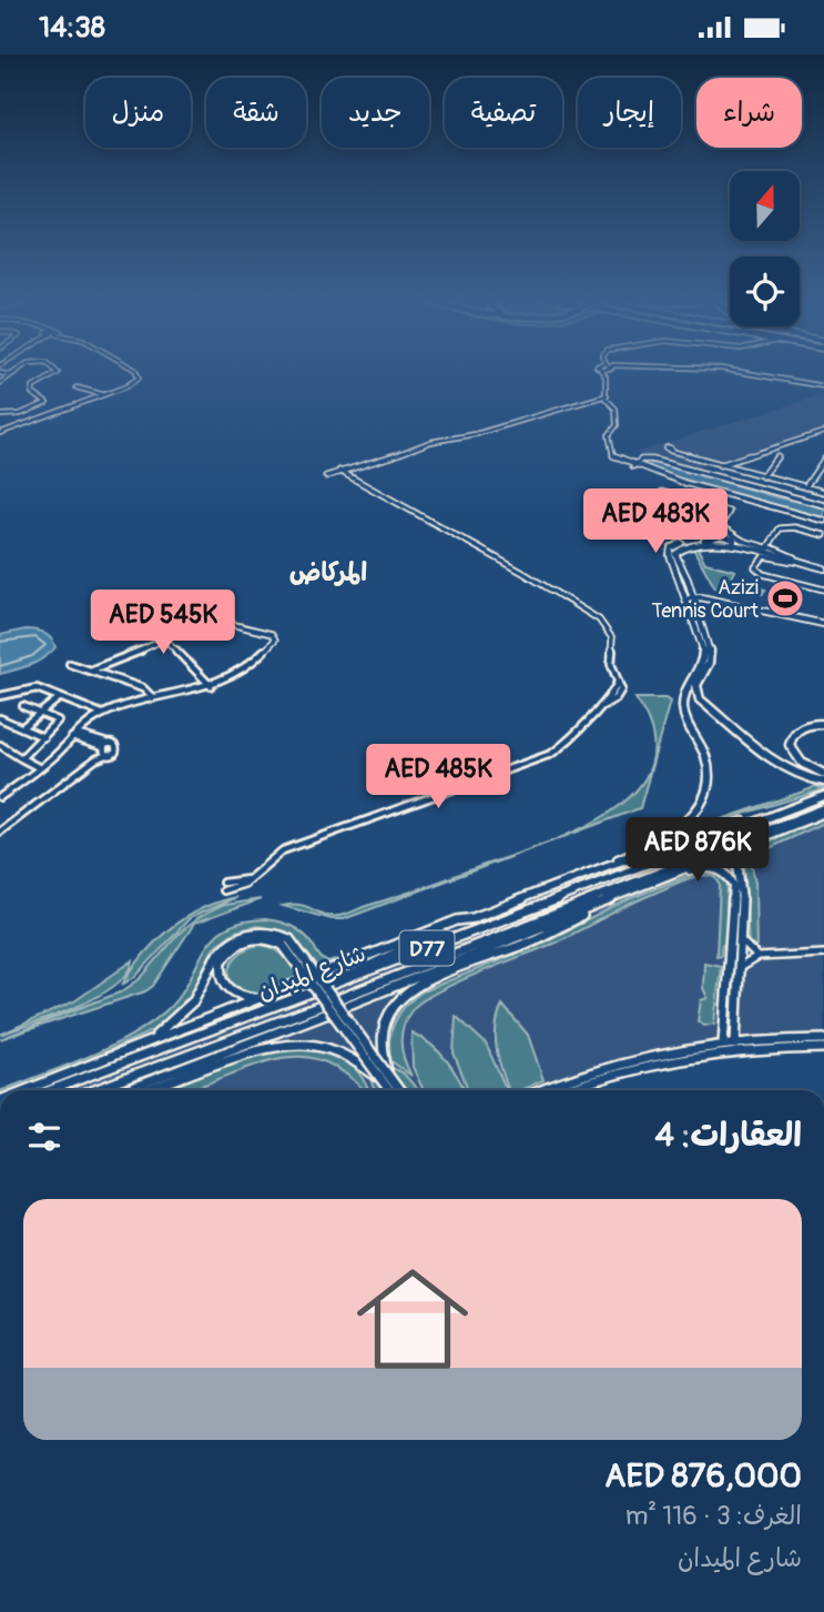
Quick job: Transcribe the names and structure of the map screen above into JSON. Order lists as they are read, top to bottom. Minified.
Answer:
{"streets":{"main road":["D77","شارع الميدان"]},"districts":["المركاض"],"places":{"sports":["Azizi Tennis Court"]},"north":"top","page":{"status":"14:38","chip":["شراء","إيجار","تصفية","جديد","شقة","منزل"],"price":["AED 483K","AED 545K","AED 485K","AED 876K"],"heading":"العقارات: 4","list":[{"name":"AED 876,000","note":"الغرف: 3 · 116 m² · شارع الميدان"}]}}
